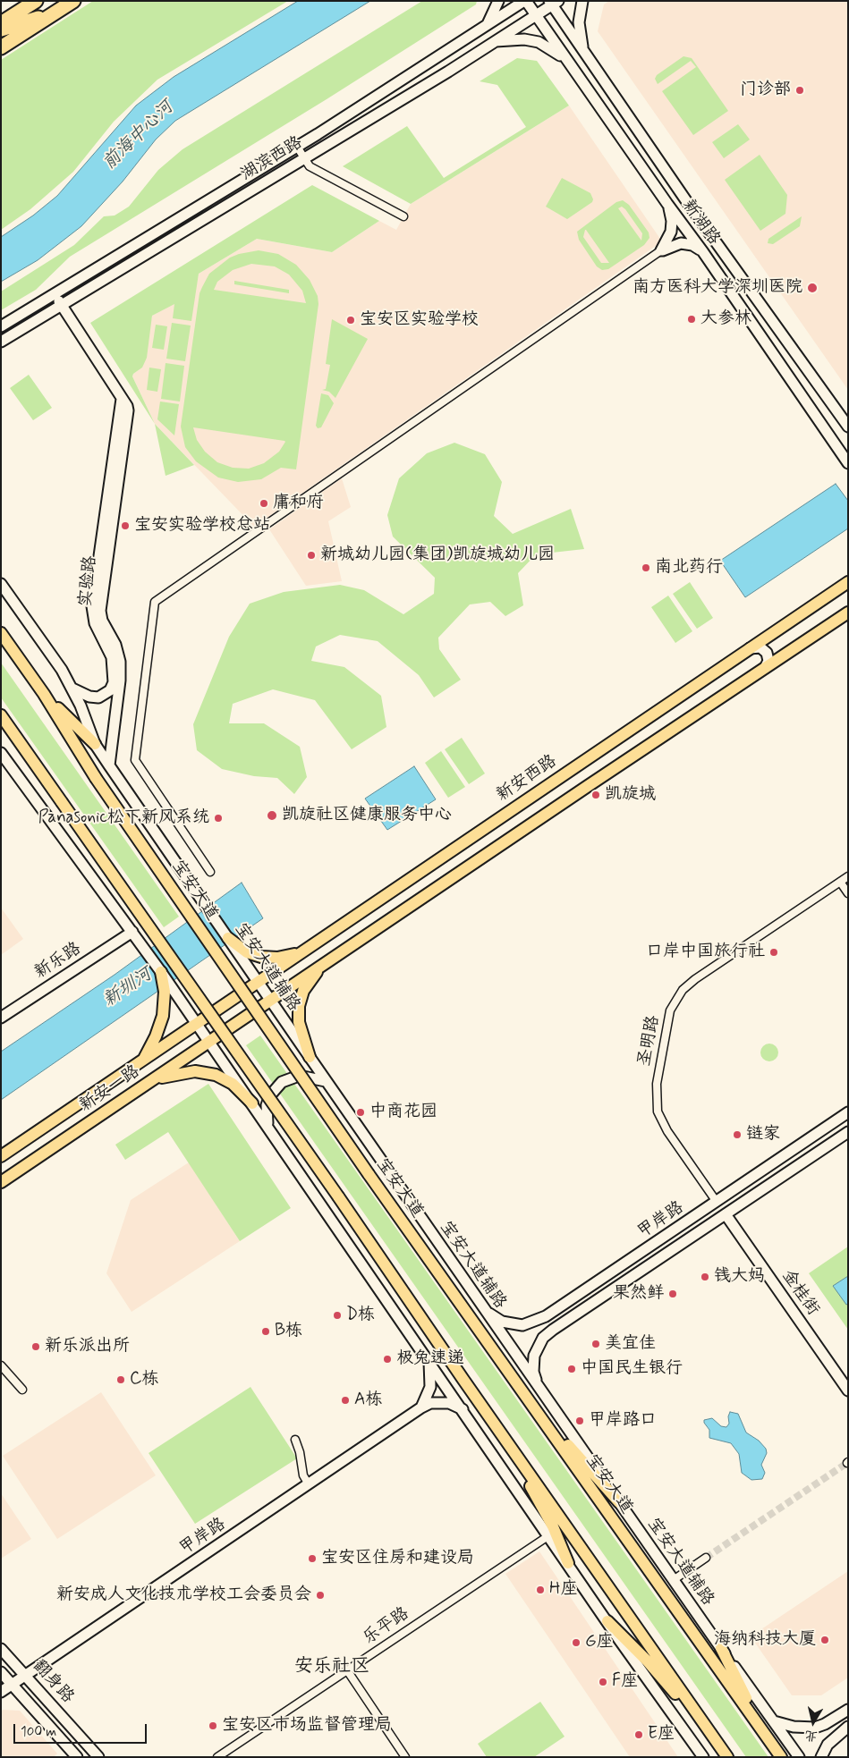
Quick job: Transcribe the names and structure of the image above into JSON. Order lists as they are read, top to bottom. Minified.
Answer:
{"streets":{"main road":["湖滨西路","新湖路","实验路","新安西路","宝安大道","新乐路","宝安大道辅路","新安一路","甲岸路","金桂街","翻身路"],"street":["圣明路","乐平路"]},"crossings":[["湖滨西路","新湖路"],["湖滨西路","实验路"],["实验路","宝安大道辅路"],["新安西路","宝安大道辅路"],["新安西路","新安一路"],["宝安大道辅路","新安一路"],["宝安大道辅路","甲岸路"],["圣明路","甲岸路"],["甲岸路","金桂街"],["甲岸路","翻身路"]],"districts":["安乐社区"],"water":["前海中心河","新圳河"],"places":["门诊部","南方医科大学深圳医院","大参林","宝安区实验学校","庸和府","宝安实验学校总站","新城幼儿园(集团)凯旋城幼儿园","南北药行","凯旋城","凯旋社区健康服务中心","Panasonic松下新风系统","口岸中国旅行社","中商花园","链家","钱大妈","果然鲜","D栋","B栋","美宜佳","新乐派出所","极兔速递","中国民生银行","C栋","A栋","甲岸路口","宝安区住房和建设局","H座","新安成人文化技术学校工会委员会","海纳科技大厦","G座","F座","宝安区市场监督管理局","E座"],"scale_bar":"100 m","north":"bottom"}
